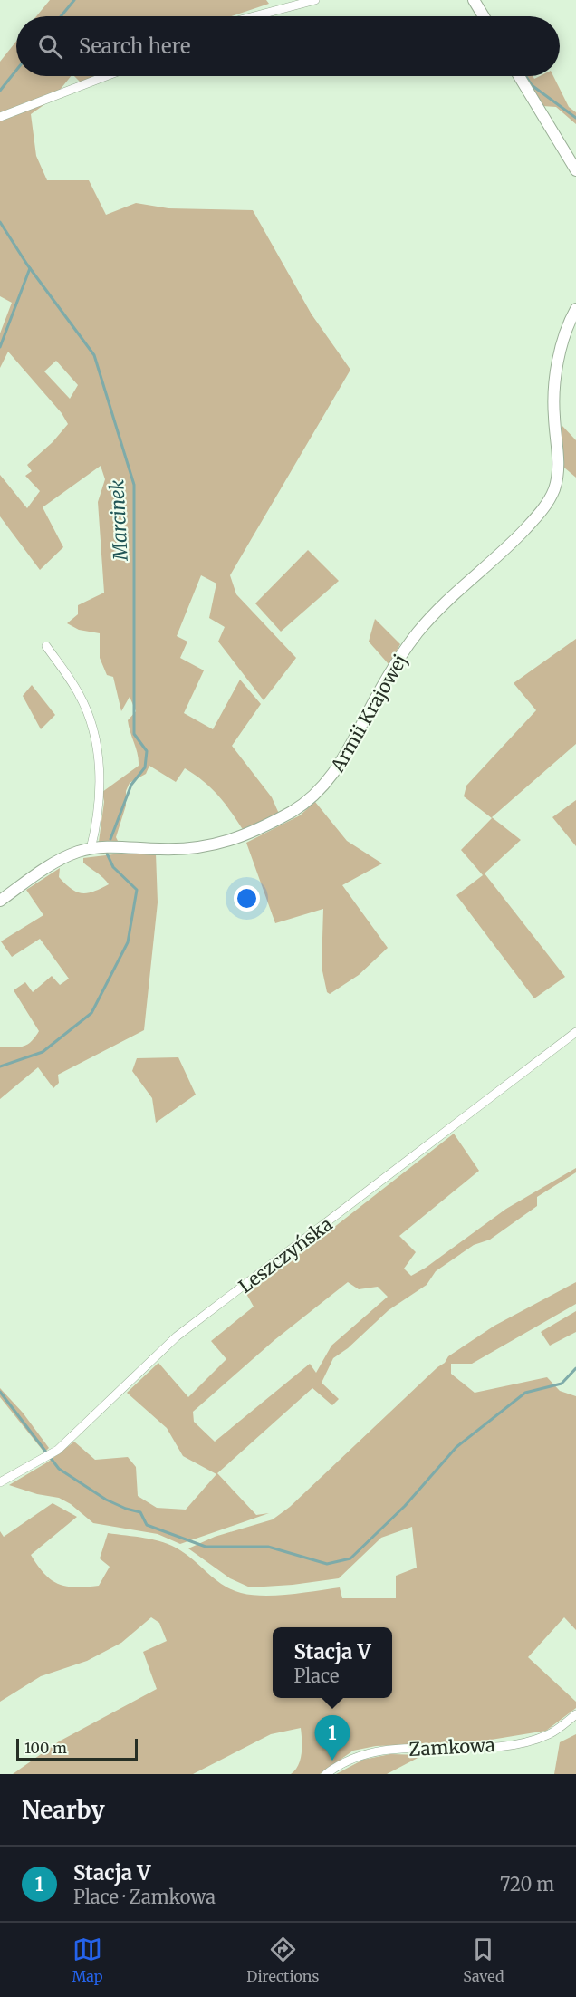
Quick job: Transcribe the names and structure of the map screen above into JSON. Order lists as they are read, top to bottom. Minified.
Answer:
{"streets":{"street":["Armii Krajowej","Leszczyńska","Zamkowa"]},"water":["Marcinek"],"scale_bar":"100 m","page":{"search":"Search here","popup":["Stacja V","Place"],"pins":"1","scale":"100 m","heading":"Nearby","list":[{"mark":"1","name":"Stacja V","note":"Place · Zamkowa","value":"720 m"}],"nav":["Map","Directions","Saved"]}}
